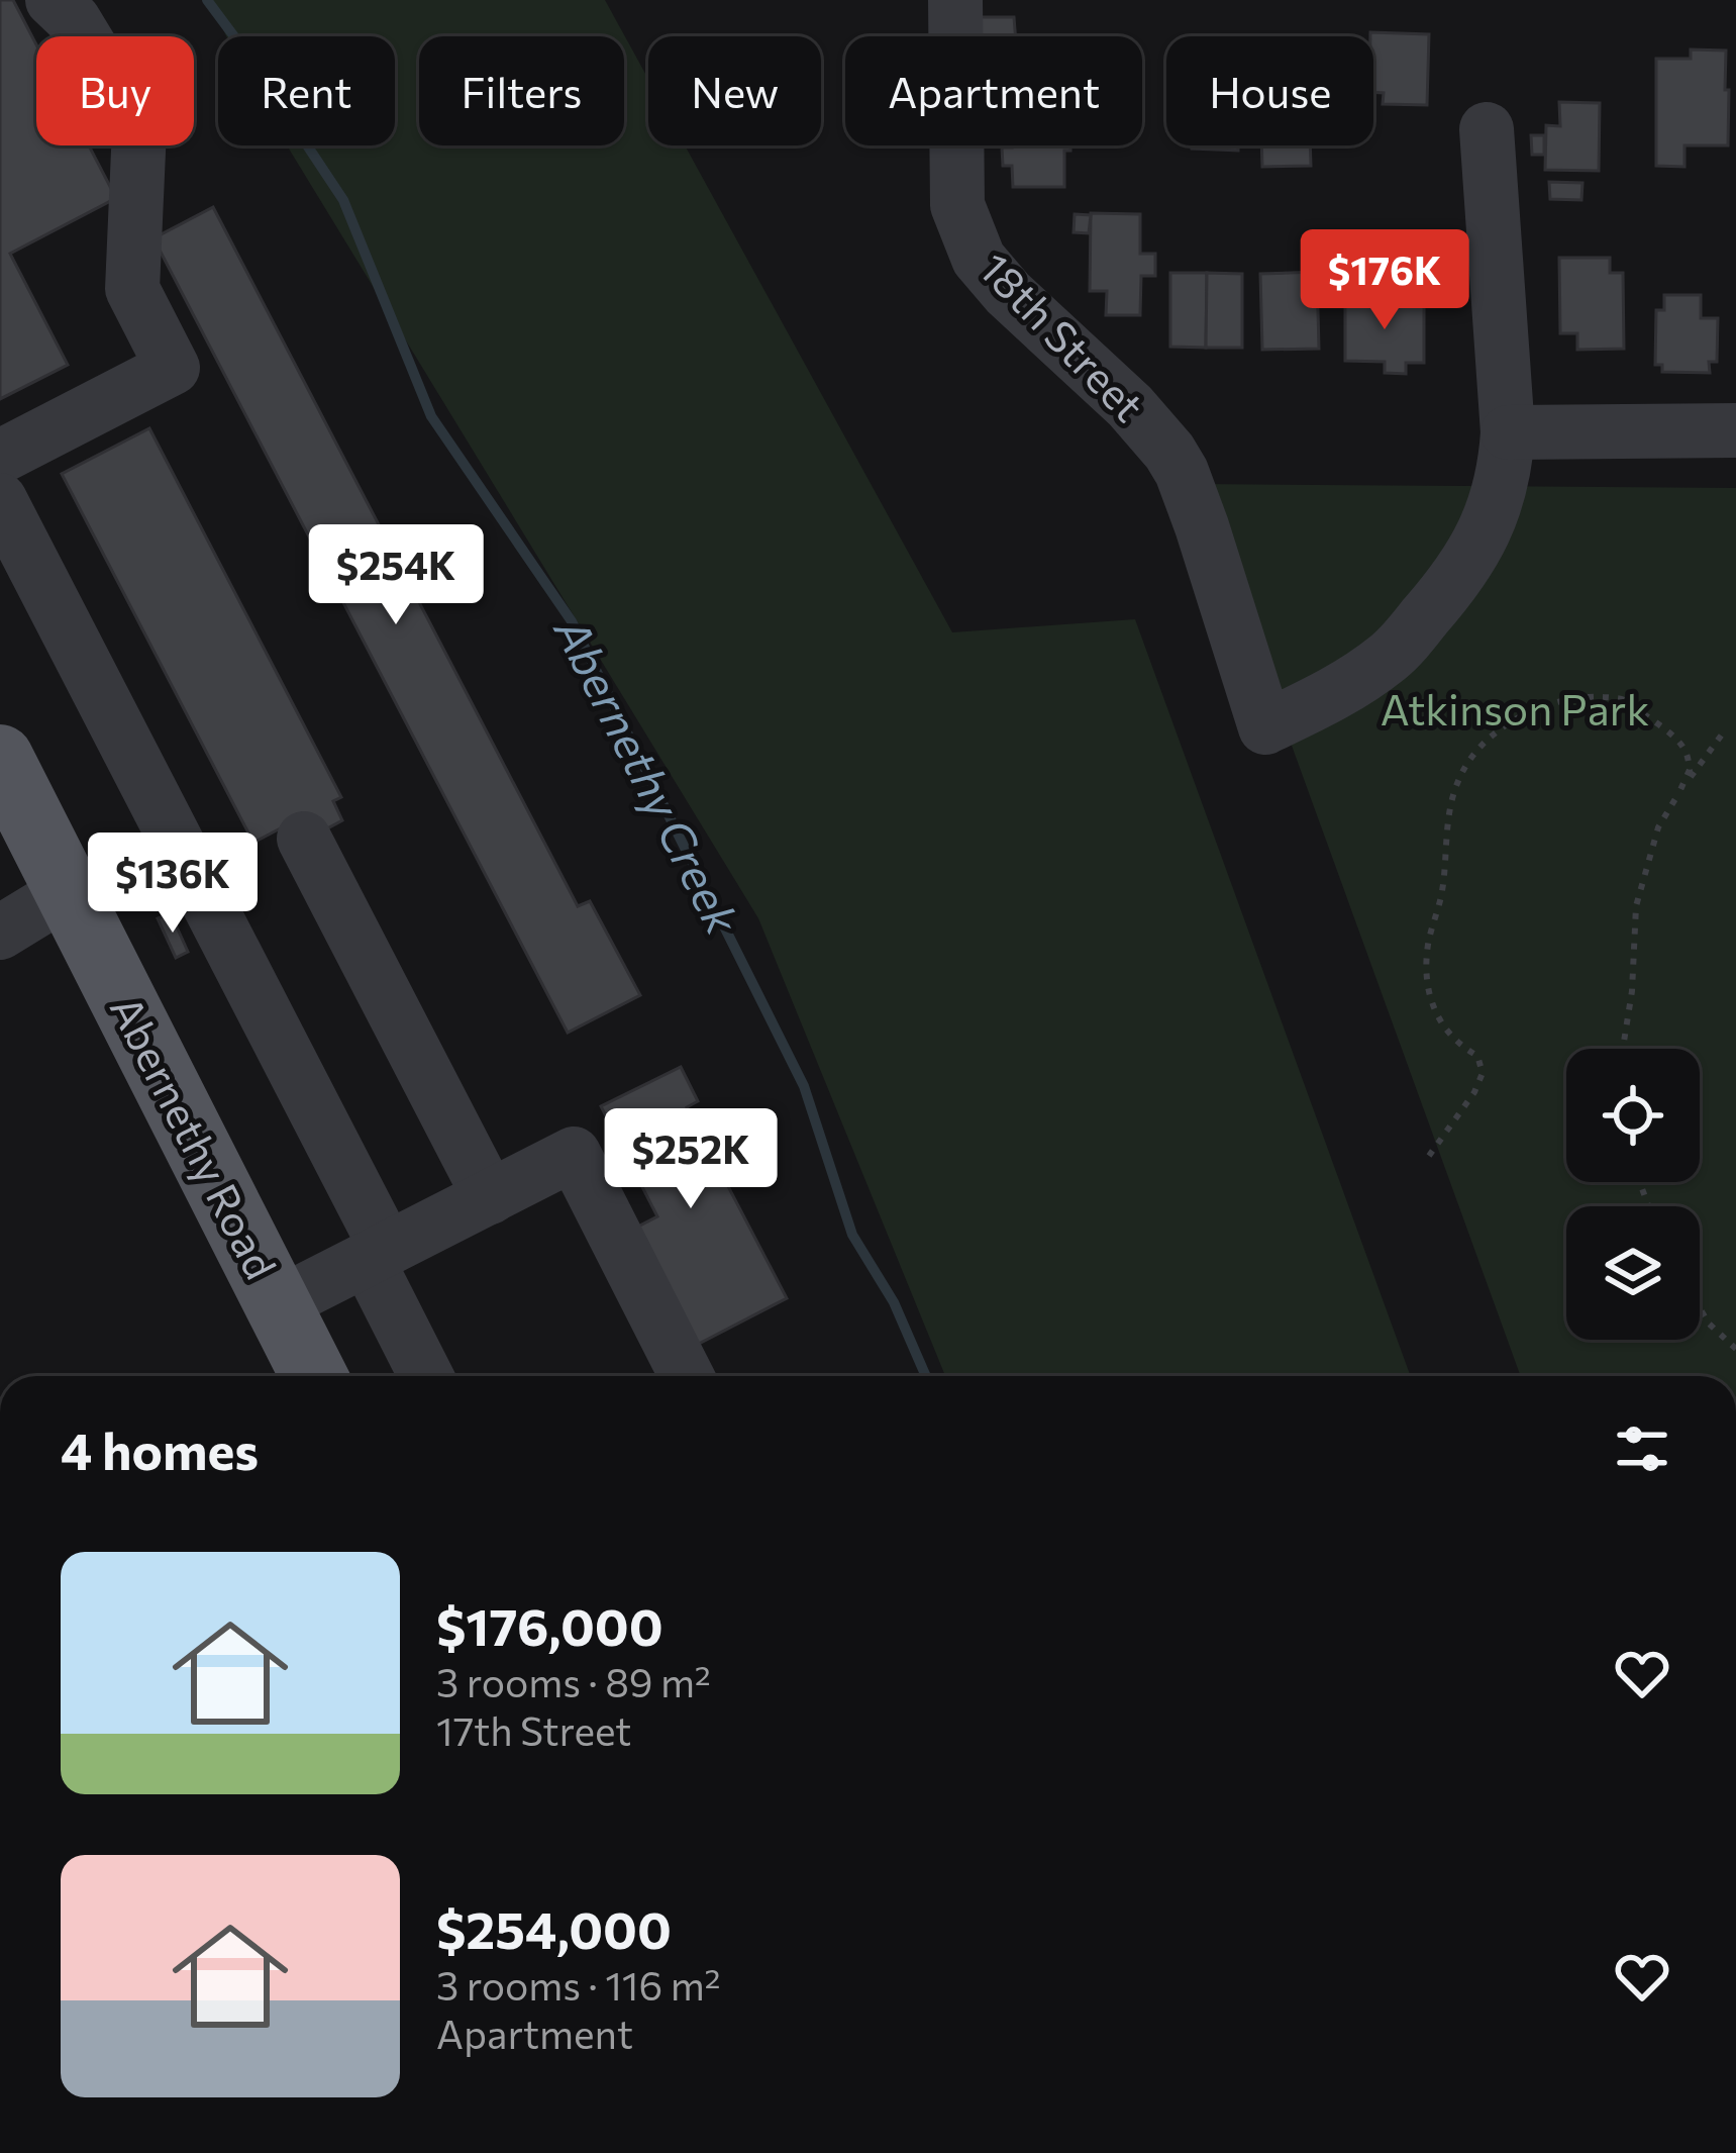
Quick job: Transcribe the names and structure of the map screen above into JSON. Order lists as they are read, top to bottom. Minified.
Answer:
{"streets":{"main road":["Abernethy Road"],"street":["18th Street"]},"water":["Abernethy Creek"],"parks":["Atkinson Park"],"page":{"chip":["Buy","Rent","Filters","New","Apartment","House"],"price":["$176K","$254K","$136K","$252K"],"heading":"4 homes","list":[{"name":"$176,000","note":"3 rooms · 89 m² · 17th Street"},{"name":"$254,000","note":"3 rooms · 116 m² · Apartment"}]}}
